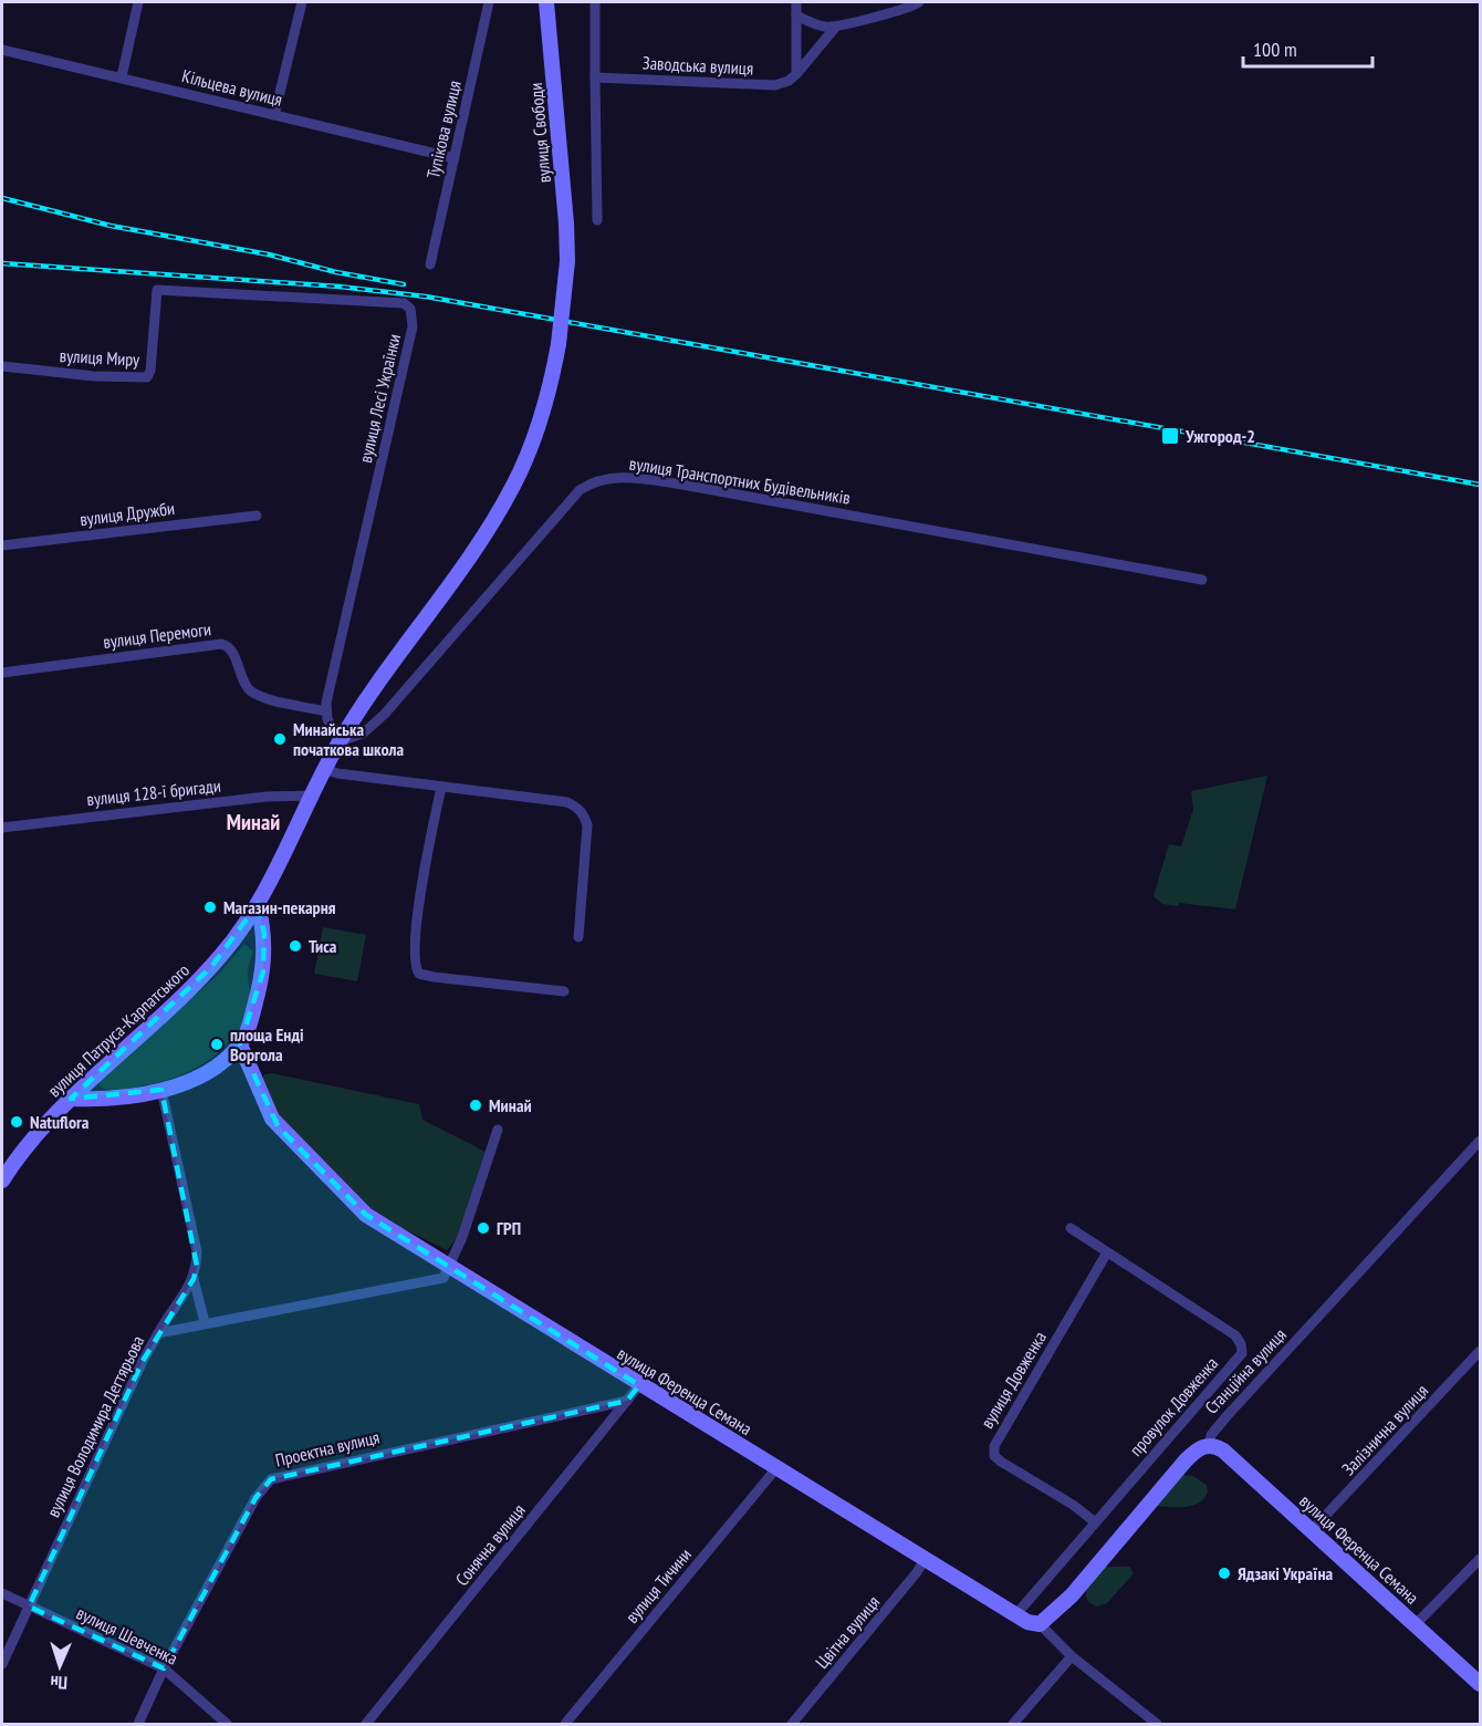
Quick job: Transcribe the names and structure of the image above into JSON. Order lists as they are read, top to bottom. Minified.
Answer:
{"streets":{"street":["Заводська вулиця","Кільцева вулиця","Тупікова вулиця","вулиця Свободи","вулиця Миру","вулиця Лесі Українки","вулиця Транспортних Будівельників","вулиця Дружби","вулиця Перемоги","вулиця 128-ї бригади","вулиця Патруса-Карпатського","Станційна вулиця","вулиця Довженка","вулиця Ференца Семана","провулок Довженка","вулиця Володимира Дегтярьова","Залізнична вулиця","Проектна вулиця","Сонячна вулиця","вулиця Тичини","Цвітна вулиця","вулиця Шевченка"]},"crossings":[["Кільцева вулиця","Тупікова вулиця"],["вулиця Свободи","вулиця Транспортних Будівельників"],["вулиця Миру","вулиця Лесі Українки"],["вулиця Лесі Українки","вулиця Перемоги"],["Станційна вулиця","вулиця Ференца Семана"],["вулиця Довженка","провулок Довженка"],["вулиця Ференца Семана","провулок Довженка"],["вулиця Ференца Семана","вулиця Володимира Дегтярьова"],["вулиця Ференца Семана","Залізнична вулиця"],["вулиця Ференца Семана","Сонячна вулиця"],["вулиця Ференца Семана","вулиця Тичини"],["вулиця Ференца Семана","Цвітна вулиця"],["вулиця Володимира Дегтярьова","вулиця Шевченка"],["Проектна вулиця","Сонячна вулиця"],["Проектна вулиця","вулиця Шевченка"]],"districts":["Минай"],"places":{"transit":["Ужгород-2"],"other":["Минайська початкова школа","Магазин-пекарня","Тиса","площа Енді Воргола","Минай","Natuflora","ГРП","Ядзакі Україна"]},"scale_bar":"100 m","north":"bottom"}
